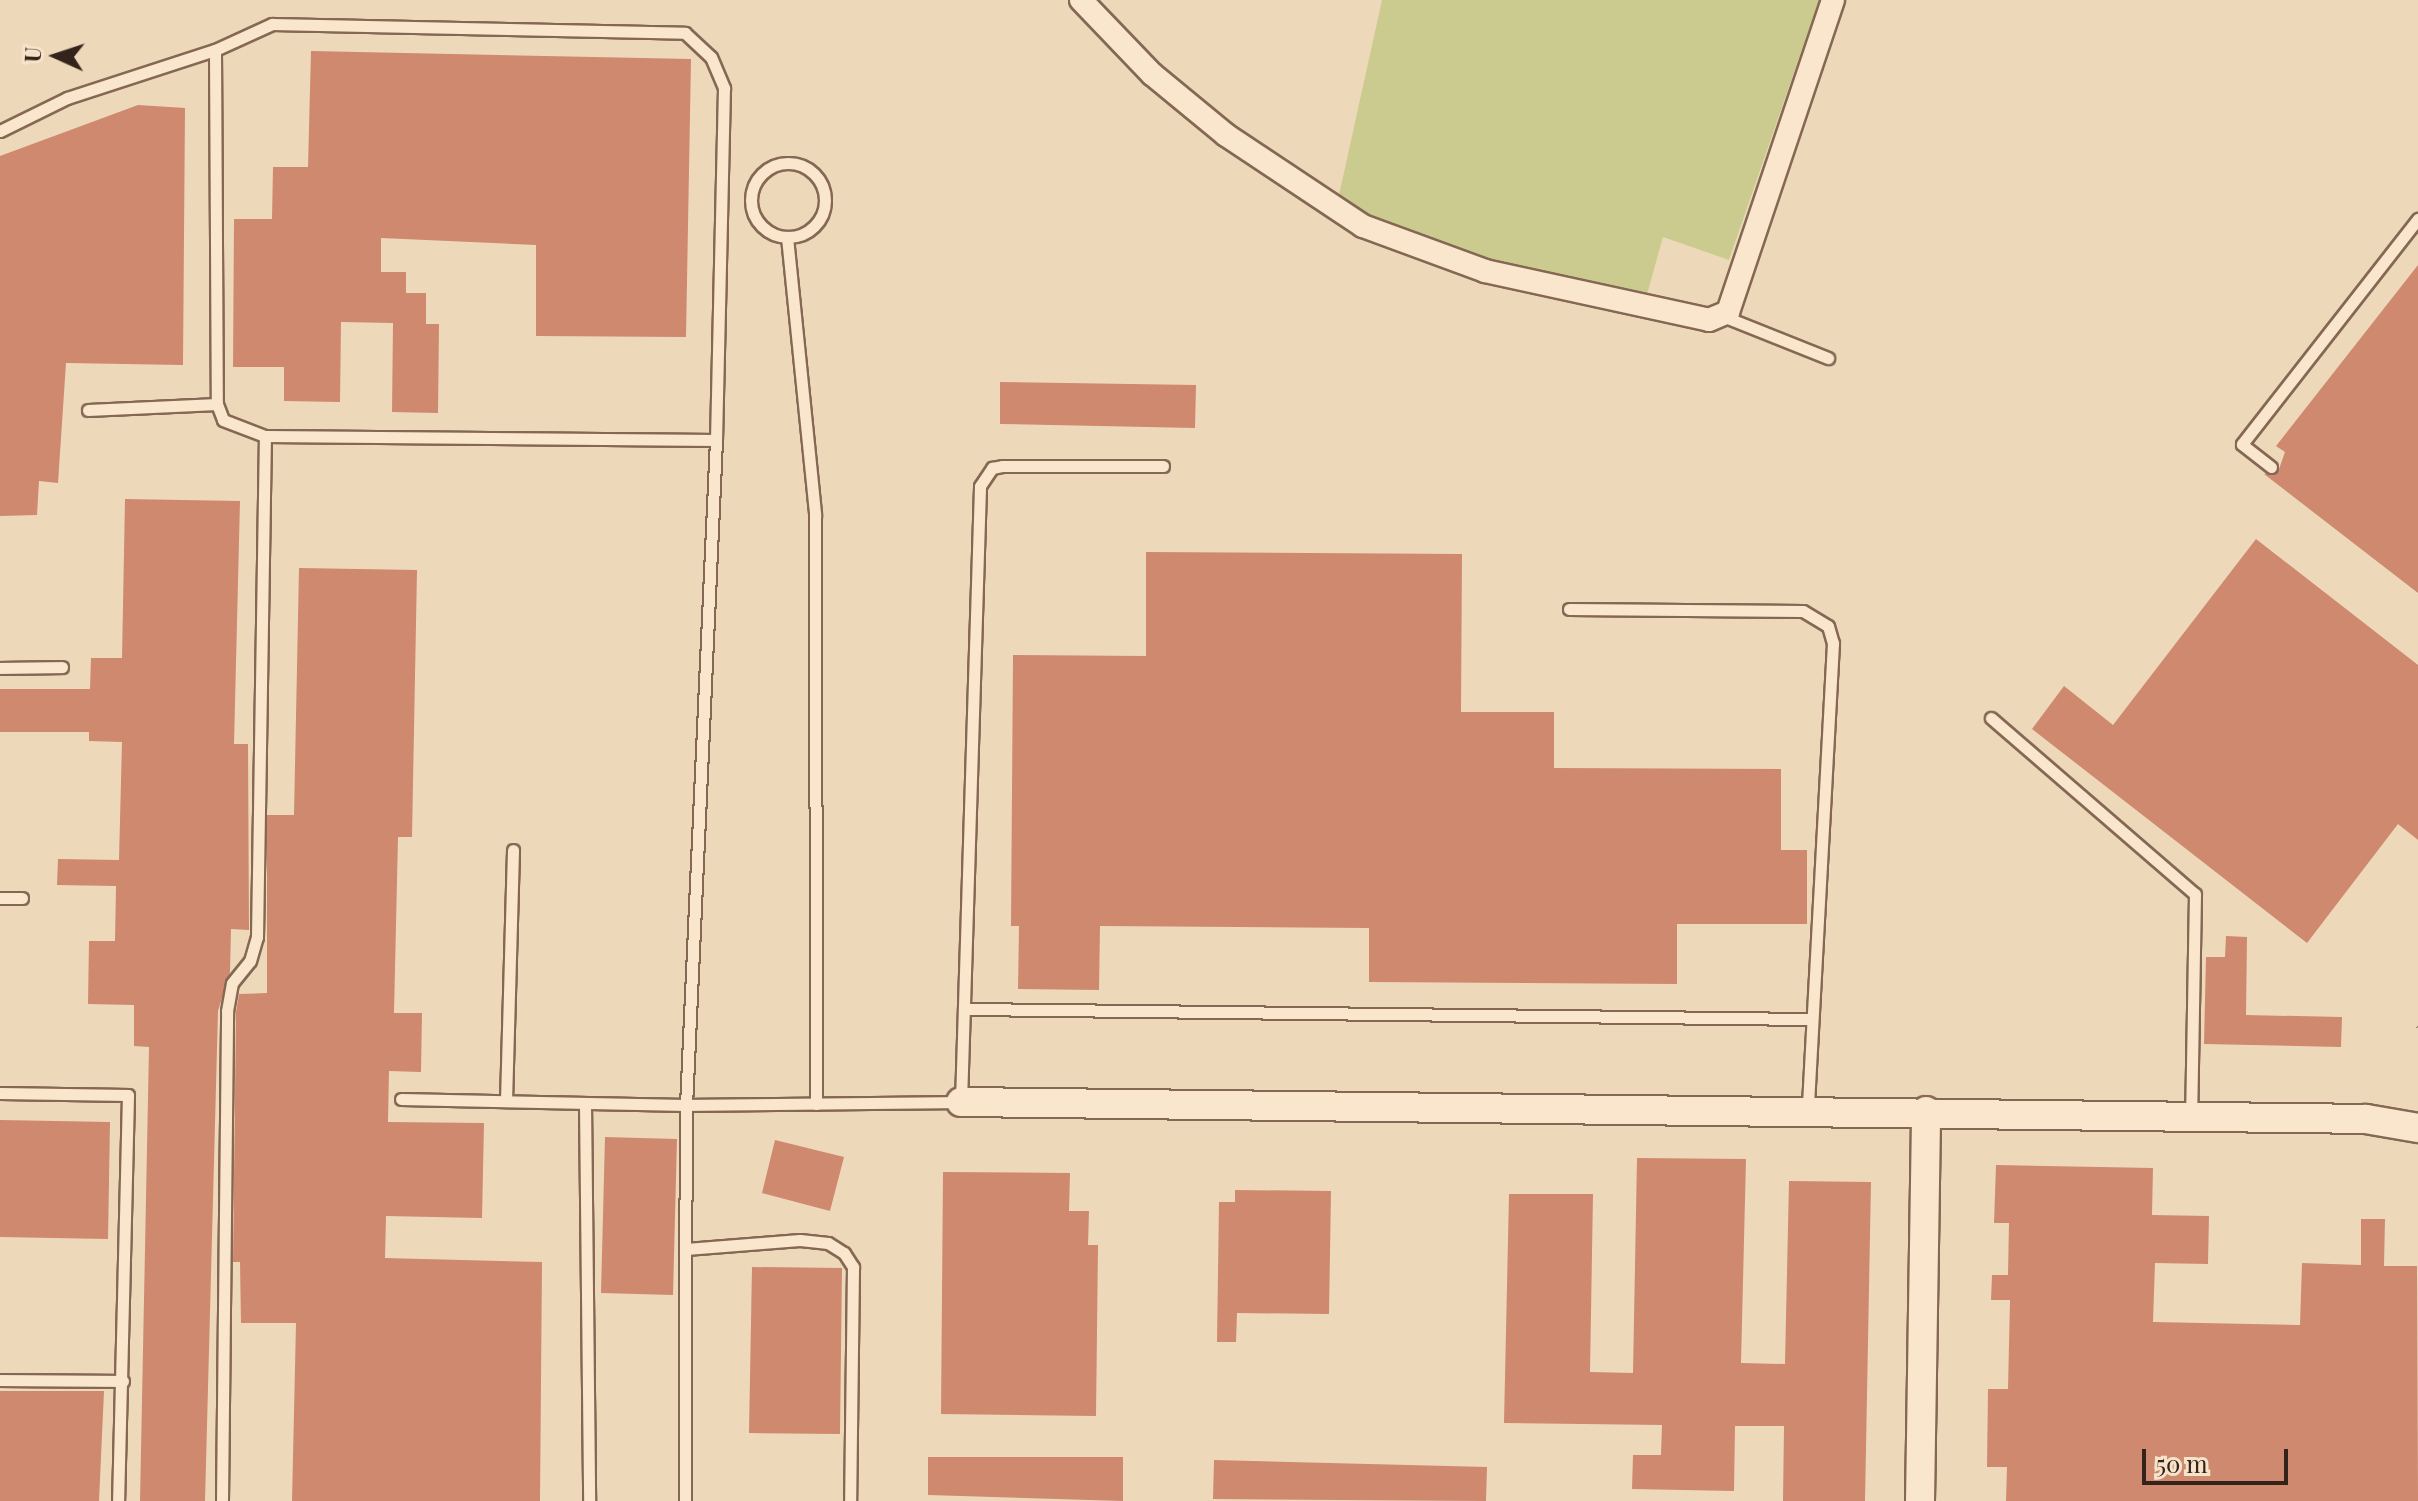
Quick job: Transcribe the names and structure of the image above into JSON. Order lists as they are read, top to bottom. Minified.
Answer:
{"scale_bar":"50 m","north":"left"}
